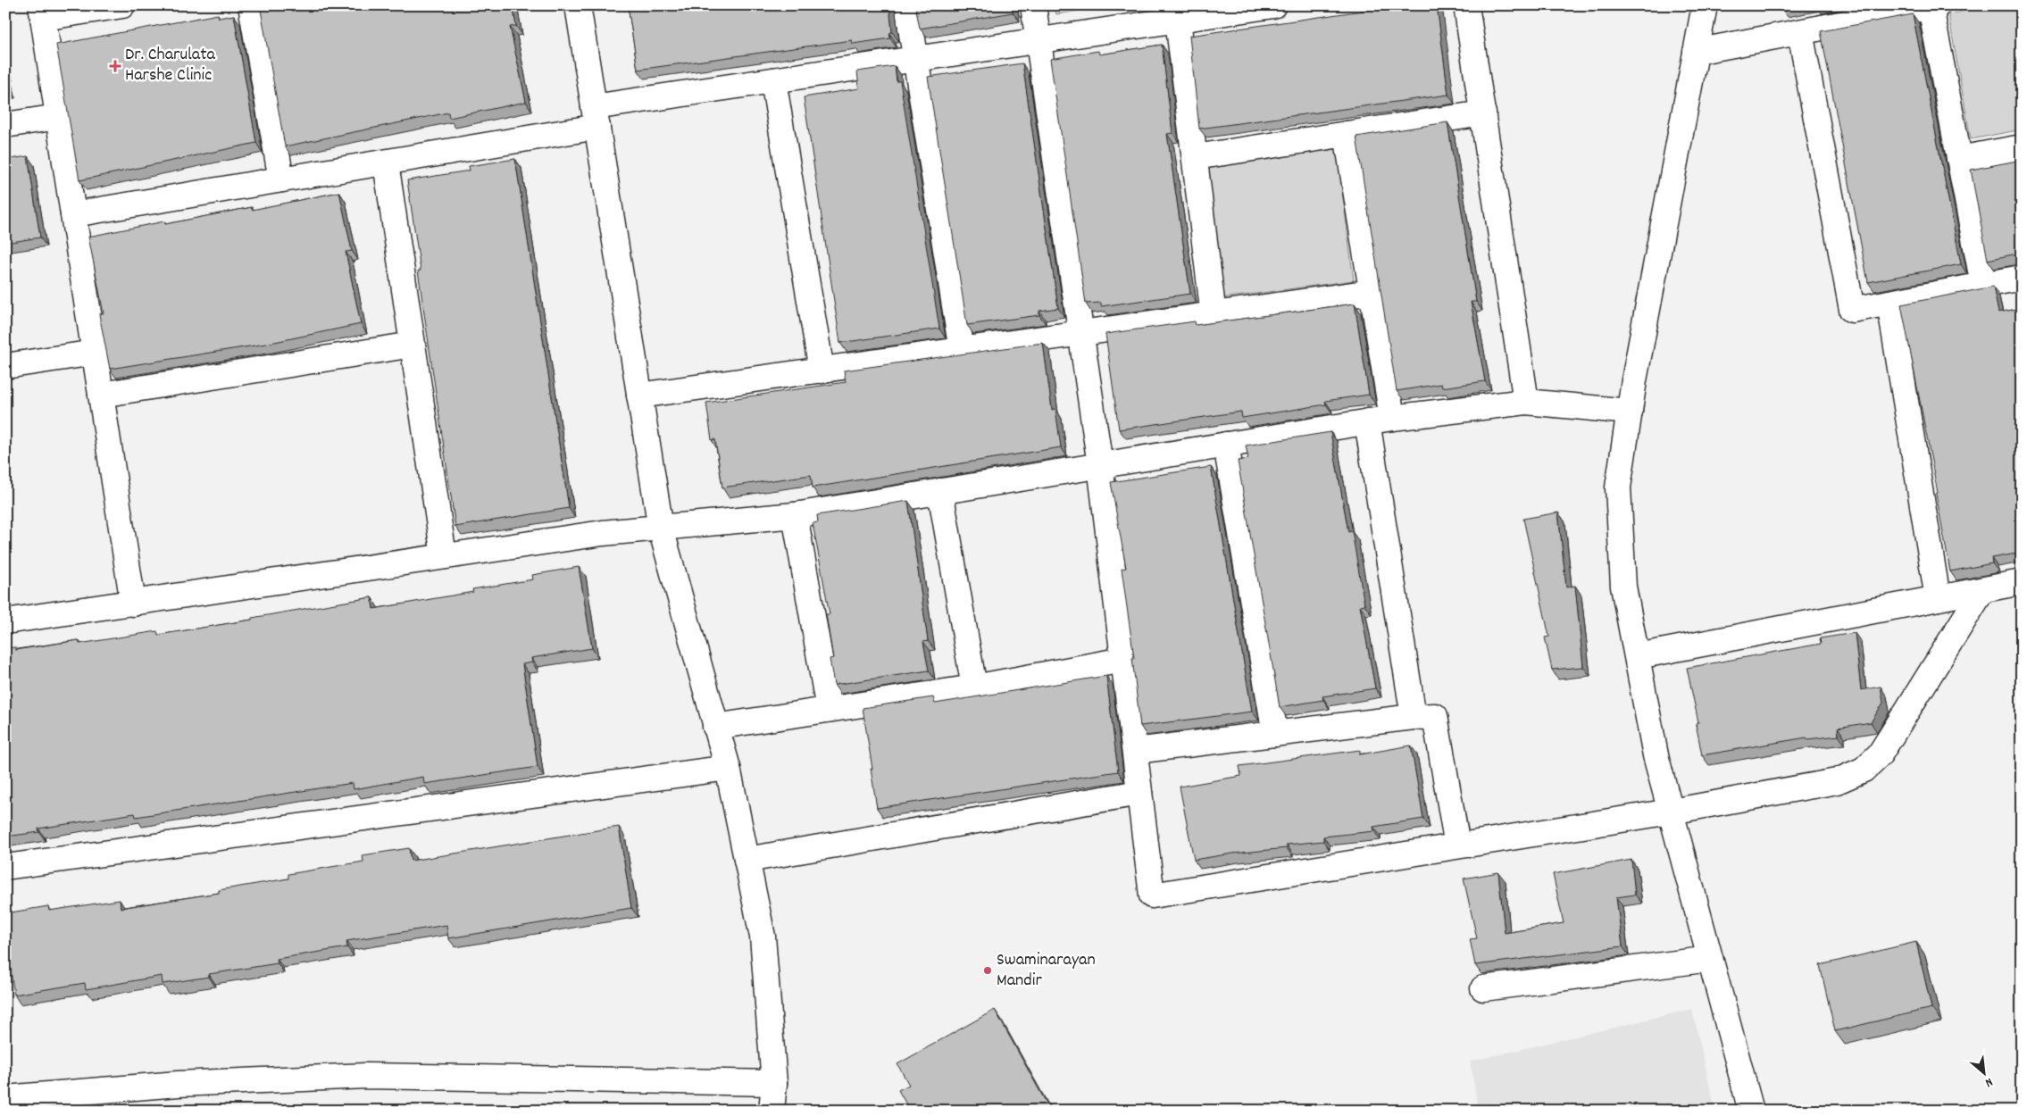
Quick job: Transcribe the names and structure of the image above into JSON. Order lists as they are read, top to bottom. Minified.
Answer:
{"places":{"health":["Dr. Charulata Harshe Clinic"],"other":["Swaminarayan Mandir"]},"north":"bottom right"}
